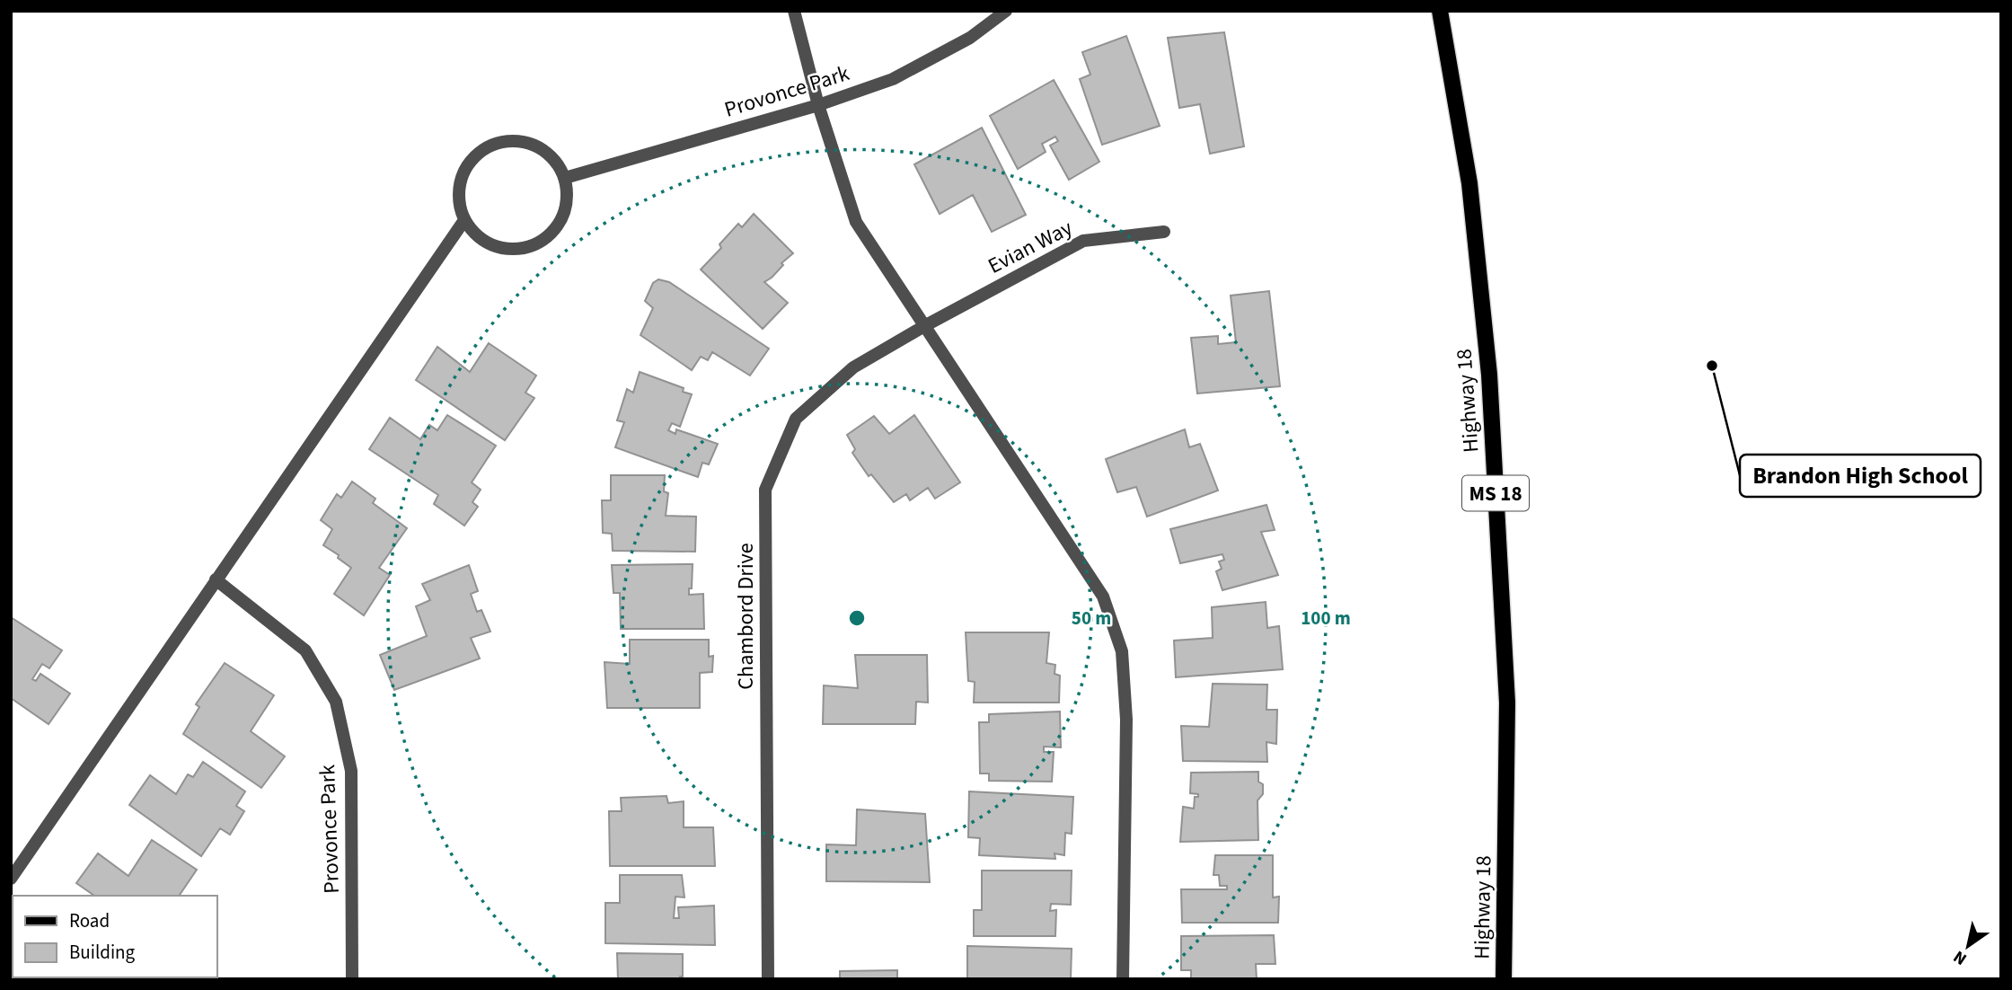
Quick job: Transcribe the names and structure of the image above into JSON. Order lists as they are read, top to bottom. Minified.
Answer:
{"streets":{"main road":["Highway 18","MS 18"],"street":["Provonce Park","Evian Way","Chambord Drive"]},"crossings":[["Evian Way","Chambord Drive"]],"places":["Brandon High School"],"legend":["Road","Building"],"north":"bottom left","rings":["50 m","100 m"]}
